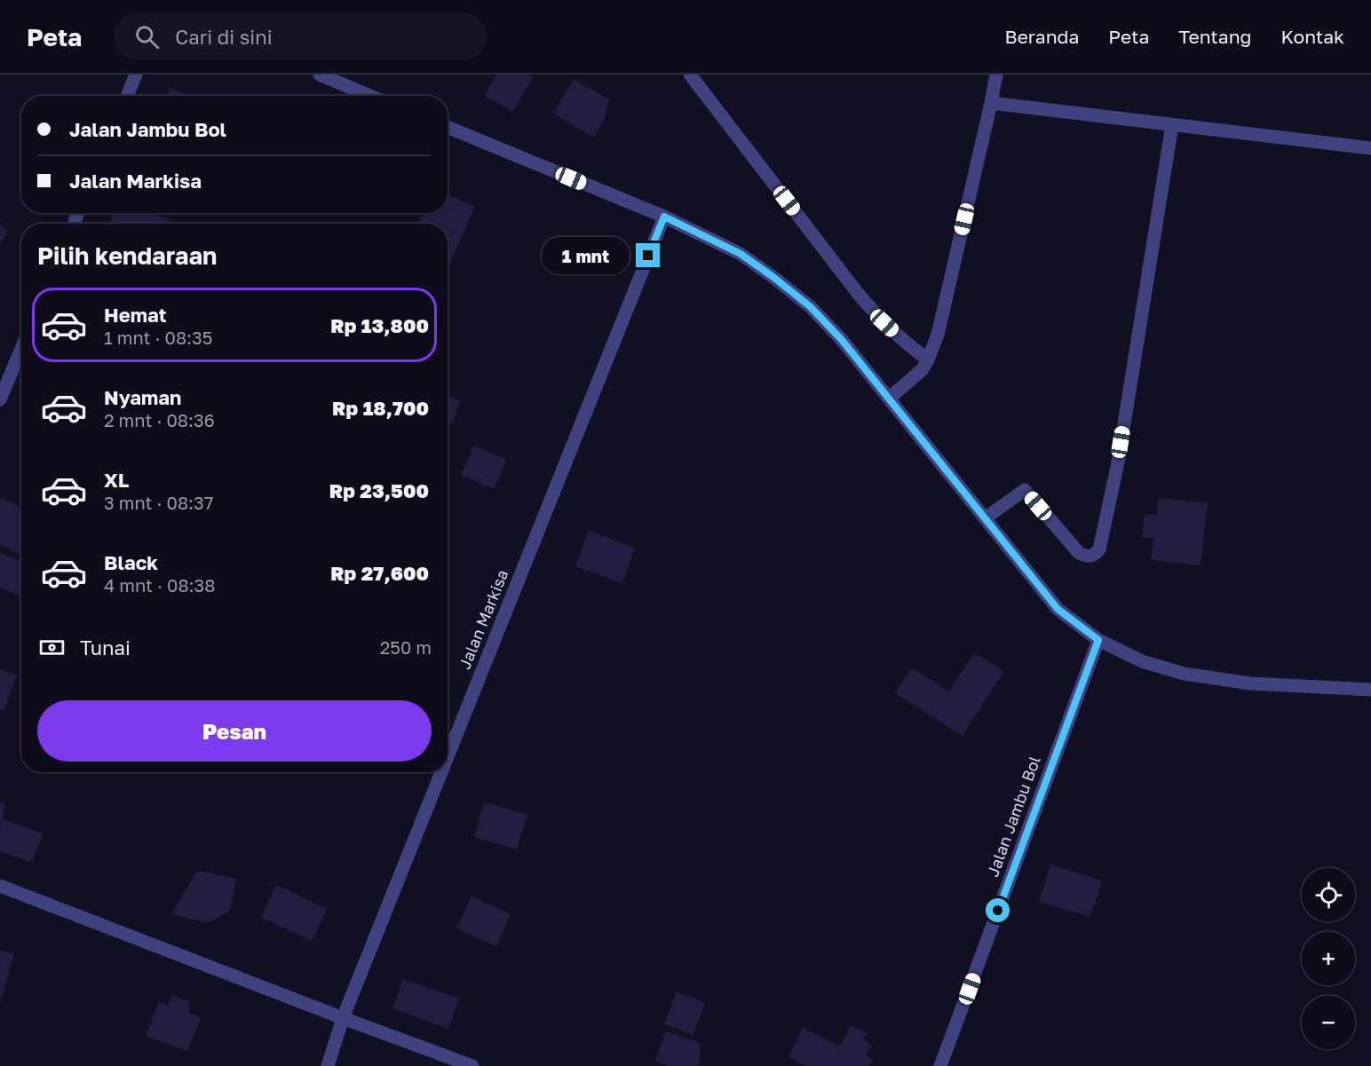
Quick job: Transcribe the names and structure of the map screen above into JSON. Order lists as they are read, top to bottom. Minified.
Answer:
{"streets":{"street":["Jalan Markisa","Jalan Jambu Bol"]},"page":{"header":"Peta","search":"Cari di sini","nav":["Beranda","Peta","Tentang","Kontak"],"banner":["Jalan Jambu Bol","Jalan Markisa"],"heading":"Pilih kendaraan","bubble":"1 mnt","list":[{"name":"Hemat","note":"1 mnt · 08:35","value":"Rp 13,800"},{"name":"Nyaman","note":"2 mnt · 08:36","value":"Rp 18,700"},{"name":"XL","note":"3 mnt · 08:37","value":"Rp 23,500"},{"name":"Black","note":"4 mnt · 08:38","value":"Rp 27,600"}],"pay":["Tunai","250 m"],"buttons":"Pesan","map_buttons":["+","−"]}}
